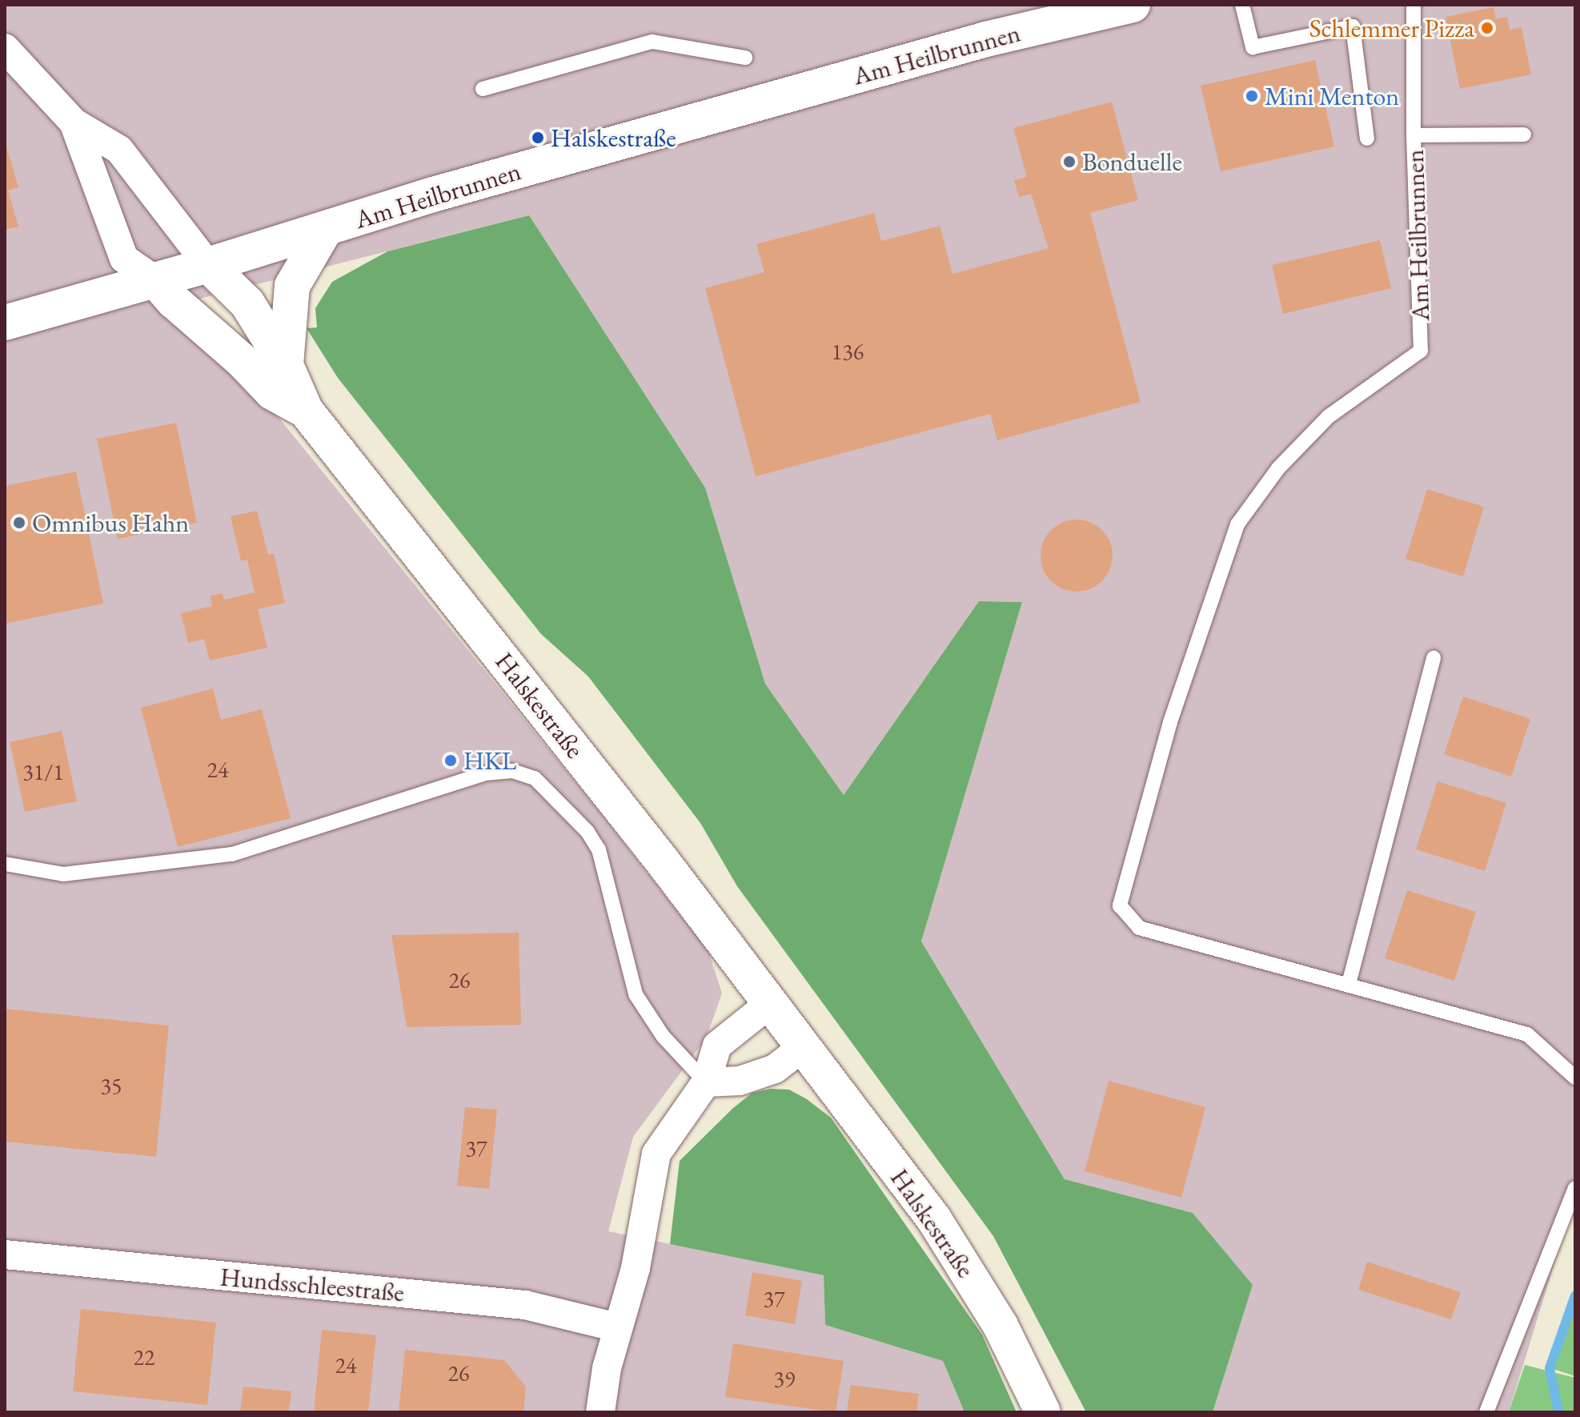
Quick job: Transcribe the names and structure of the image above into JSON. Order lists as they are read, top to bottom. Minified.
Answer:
{"streets":{"street":["Am Heilbrunnen","Halskestraße","Hundsschleestraße"]},"crossings":[["Am Heilbrunnen","Halskestraße"]],"places":["Schlemmer Pizza","Mini Menton","Halskestraße","Bonduelle","Omnibus Hahn","HKL"],"house_numbers":["136","24","31/1","26","35","37","37","22","24","26","39"]}
